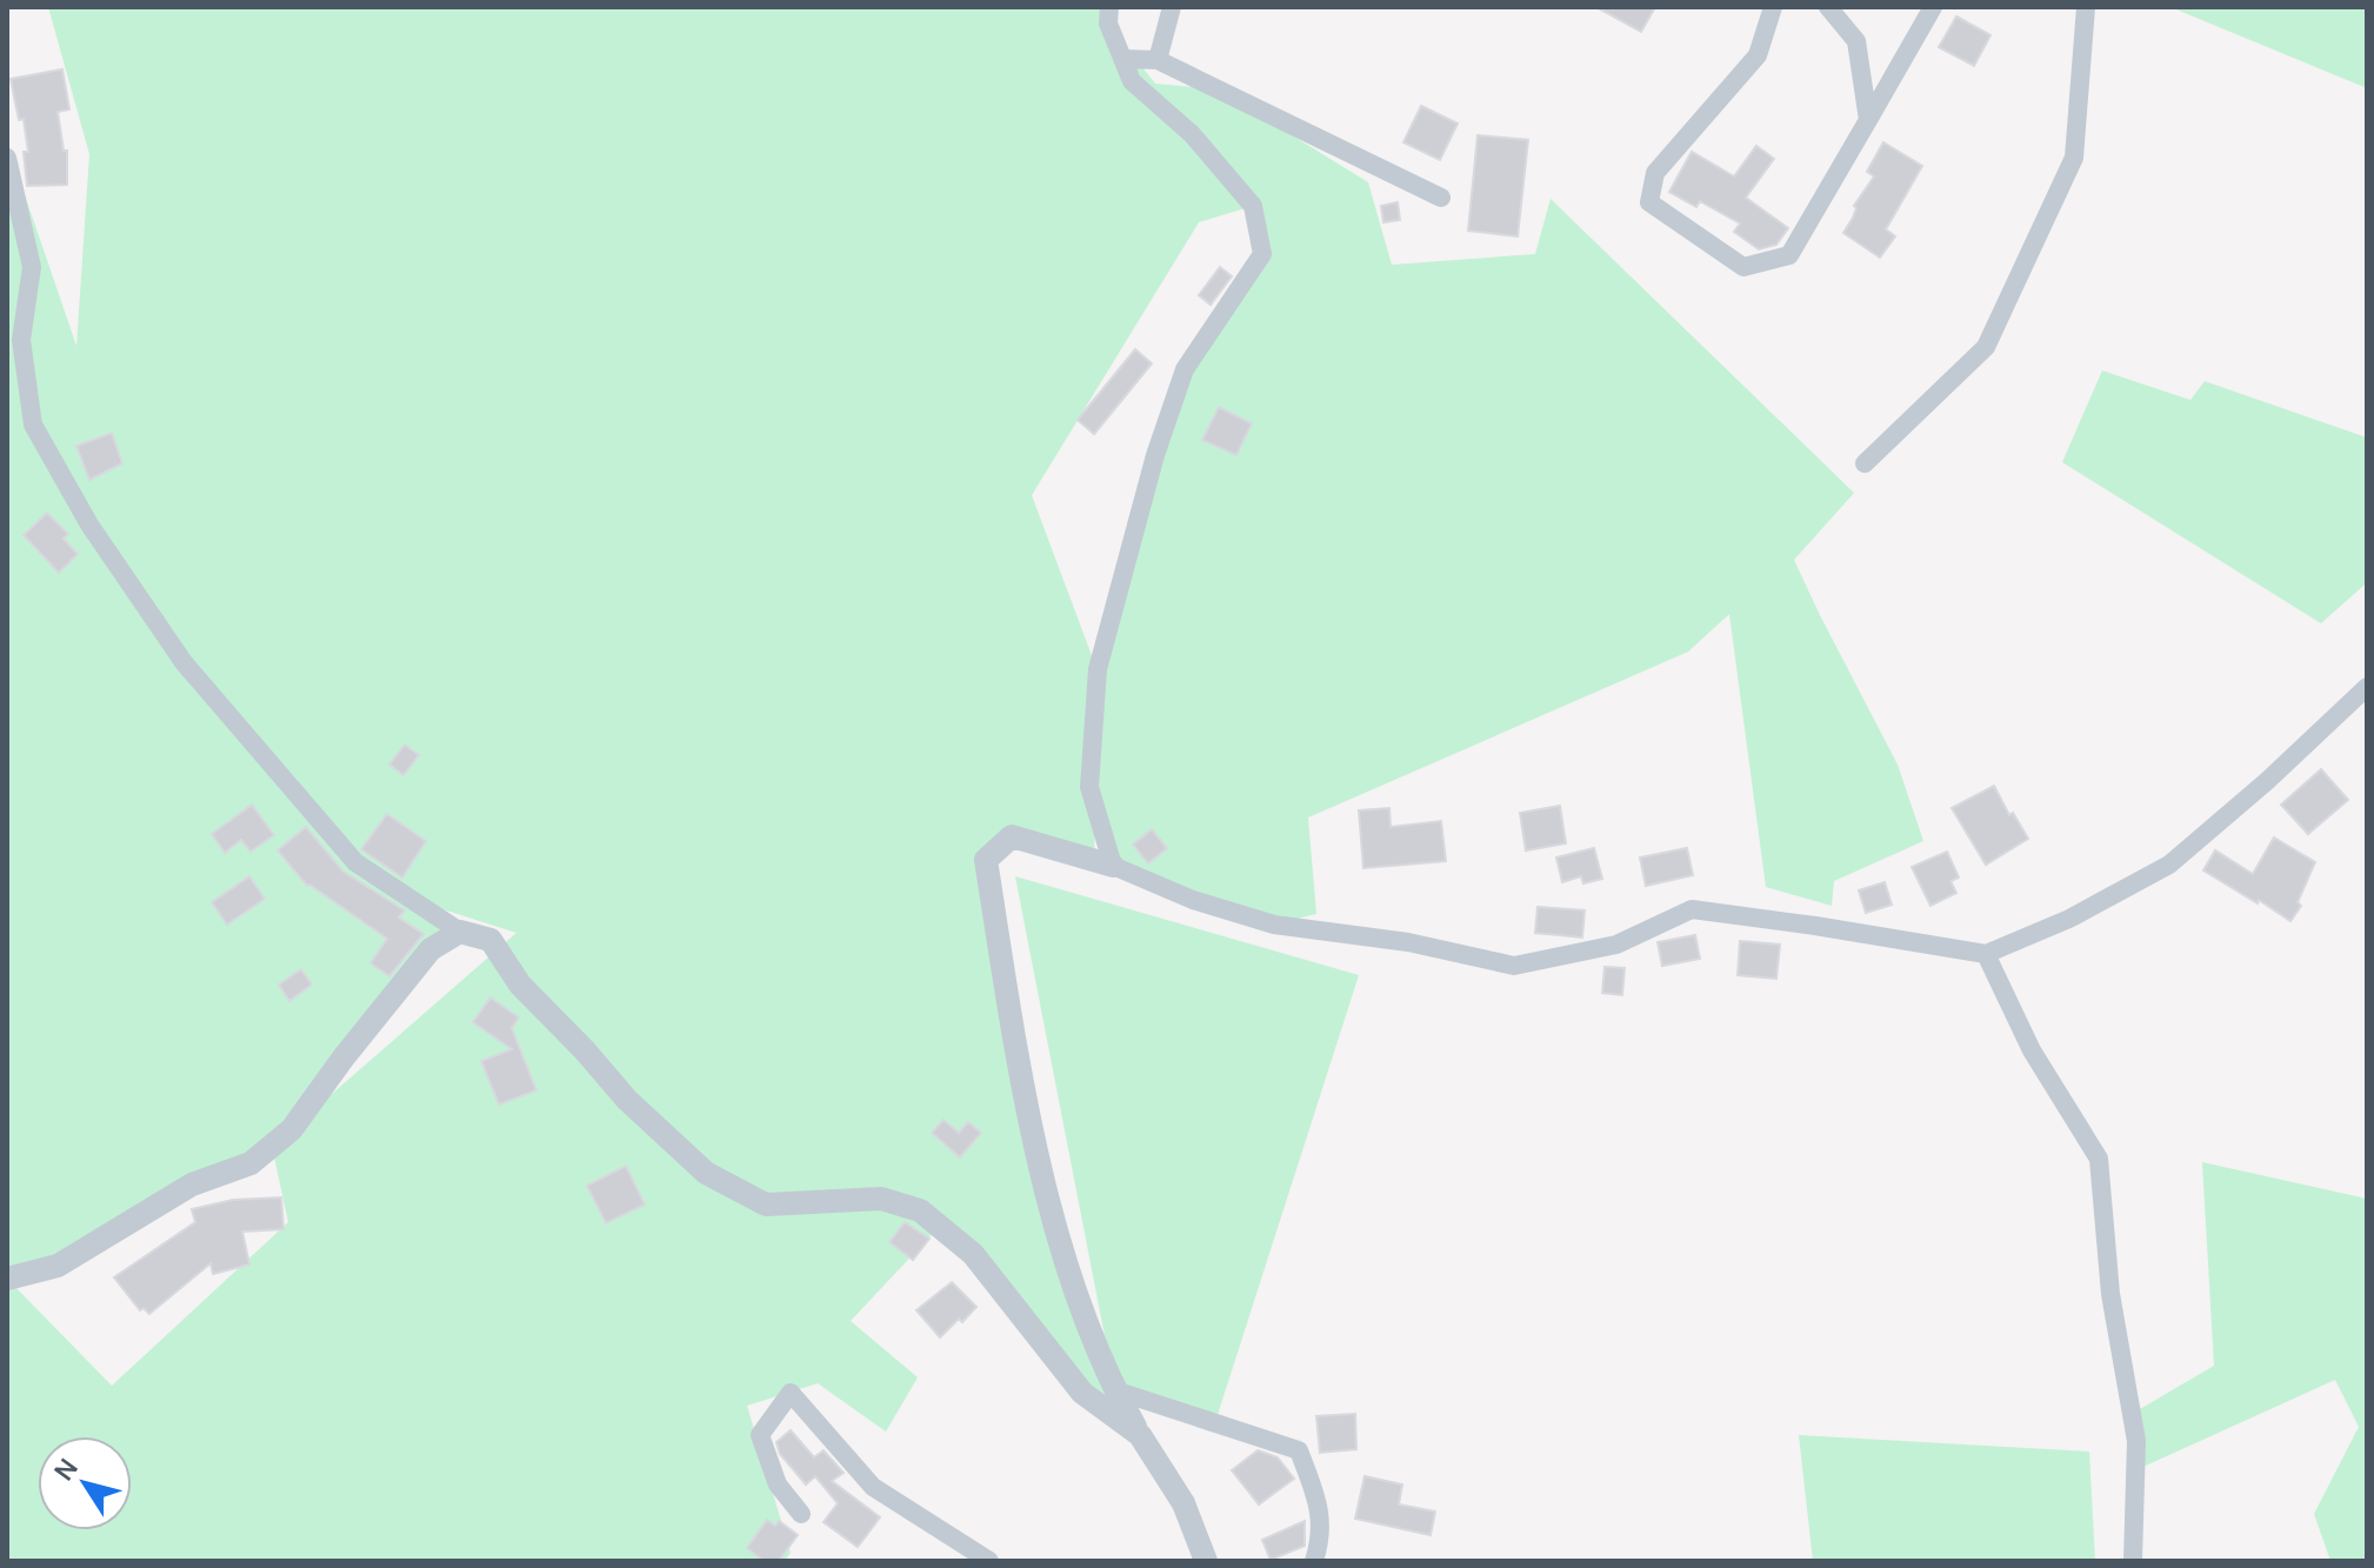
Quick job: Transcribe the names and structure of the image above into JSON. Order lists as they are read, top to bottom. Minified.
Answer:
{"north":"top left"}
